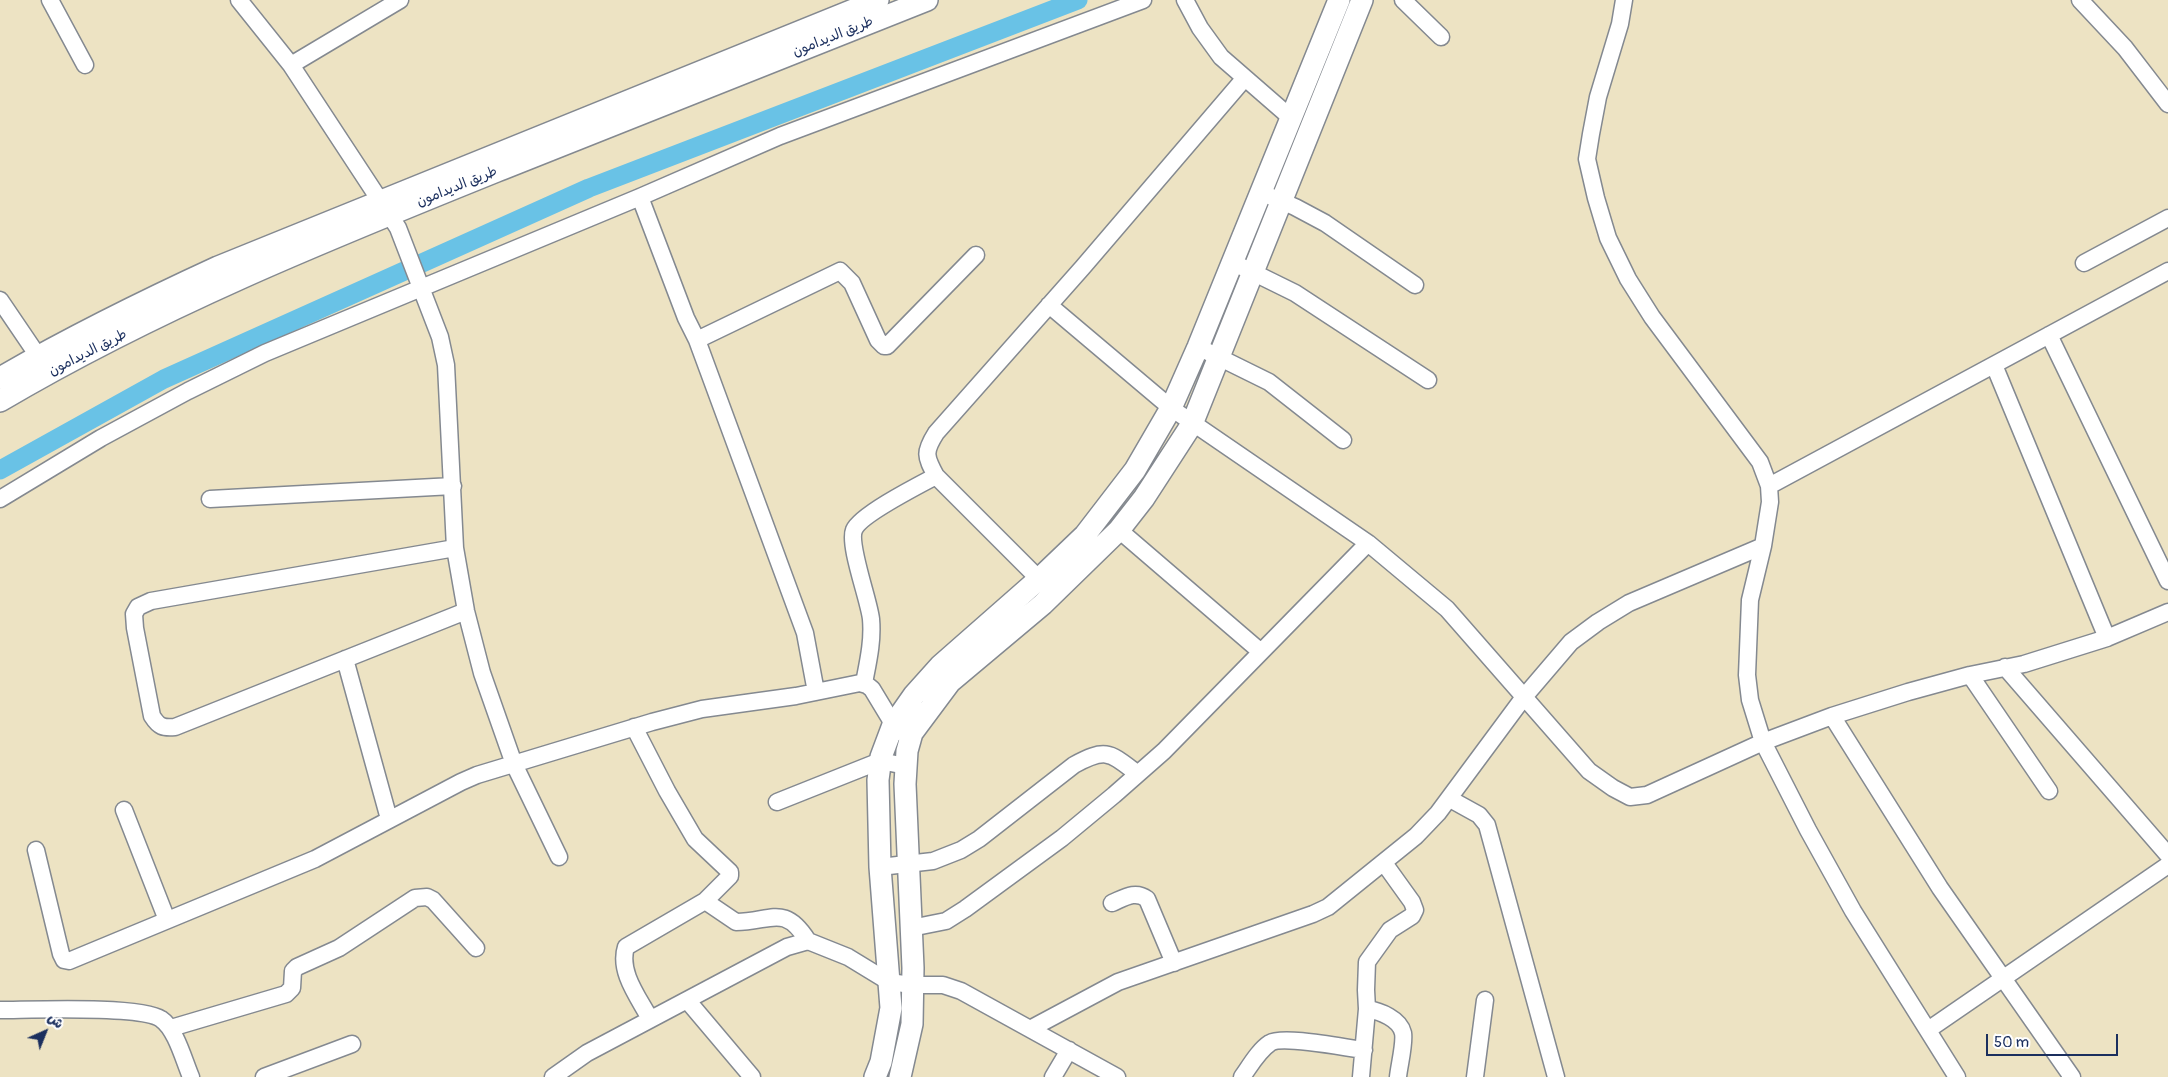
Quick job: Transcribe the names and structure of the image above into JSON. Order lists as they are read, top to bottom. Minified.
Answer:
{"streets":{"street":["طريق الديدامون"]},"scale_bar":"50 m","north":"top right"}
